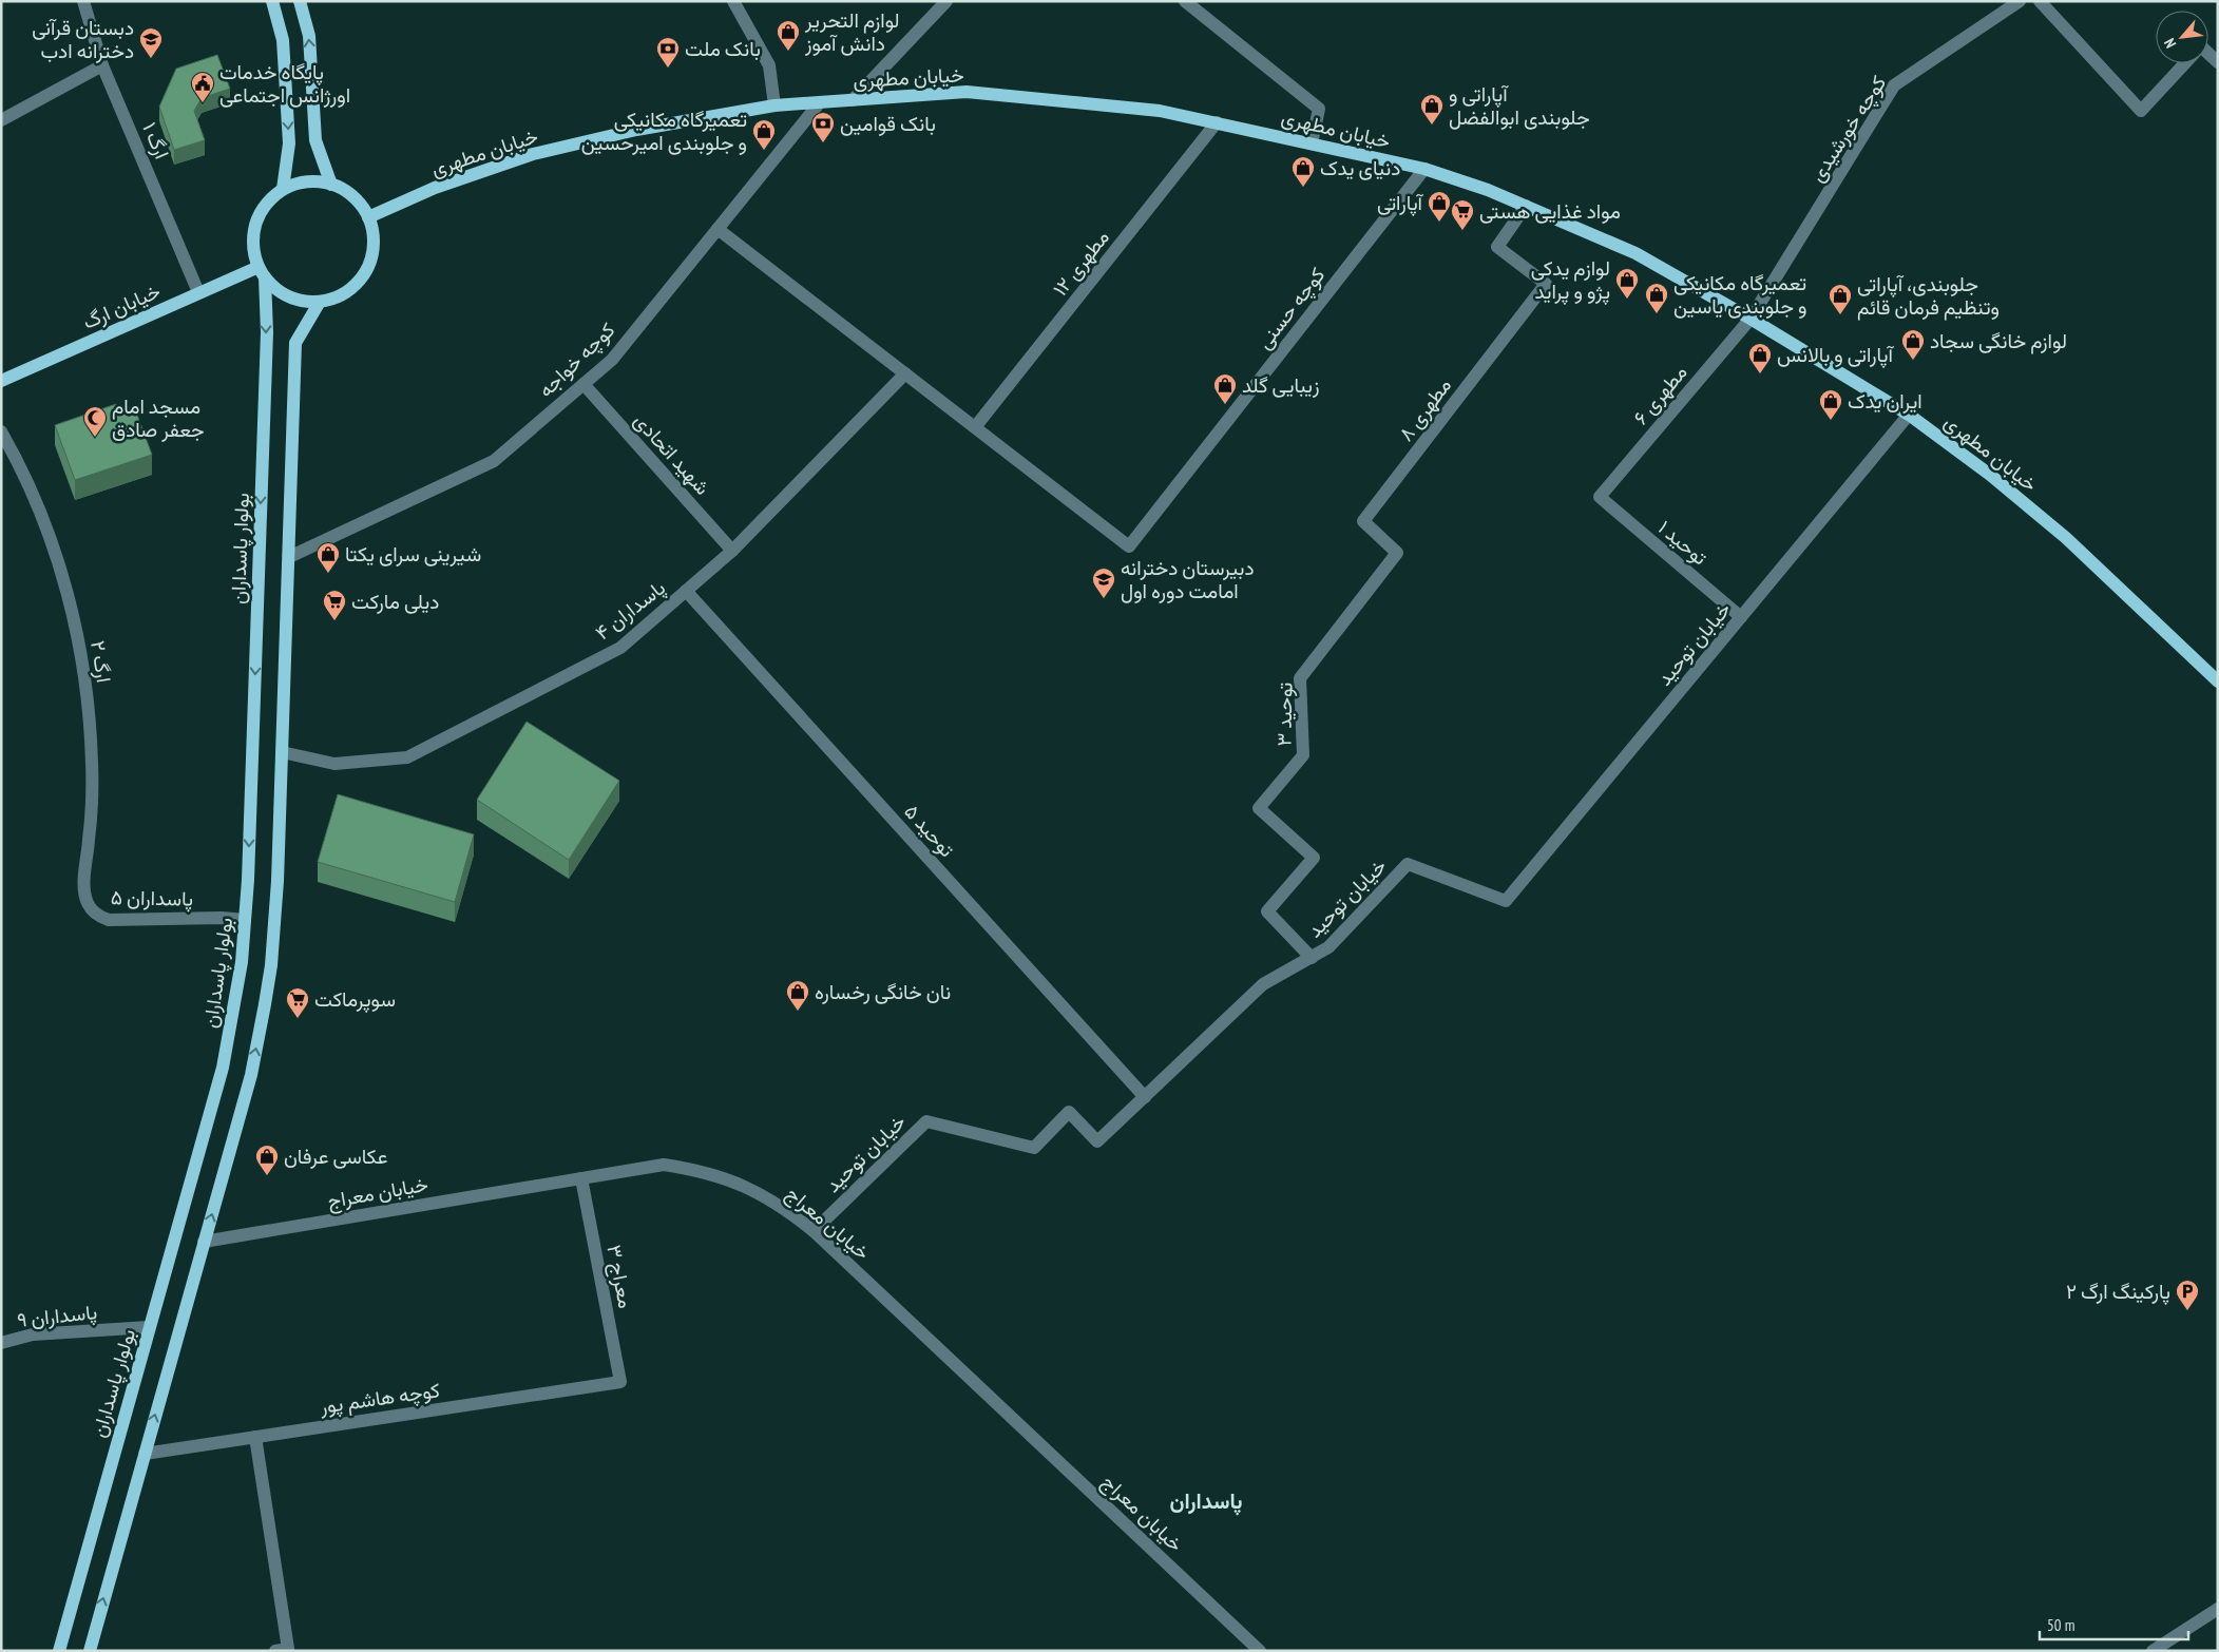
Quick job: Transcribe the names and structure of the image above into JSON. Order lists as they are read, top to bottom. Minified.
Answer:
{"streets":{"main road":["خیابان مطهری","خیابان ارگ","بولوار پاسداران"],"street":["کوچه خورشیدی","ارگ ۱","مطهری ۱۲","کوچه حسنی","کوچه خواجه","مطهری ۶","مطهری ۸","شهید اتحادی","توحید ۱","پاسداران ۴","خیابان توحید","ارگ ۲","توحید ۳","توحید ۵","پاسداران ۵","خیابان معراج","معراج ۳","پاسداران ۹","کوچه هاشم پور"]},"crossings":[["خیابان مطهری","کوچه خورشیدی"],["خیابان مطهری","مطهری ۱۲"],["خیابان مطهری","خیابان ارگ"],["خیابان مطهری","کوچه حسنی"],["خیابان مطهری","کوچه خواجه"],["خیابان مطهری","مطهری ۶"],["خیابان مطهری","مطهری ۸"],["خیابان مطهری","بولوار پاسداران"],["خیابان مطهری","خیابان توحید"],["کوچه خورشیدی","مطهری ۶"],["ارگ ۱","خیابان ارگ"],["مطهری ۱۲","کوچه حسنی"],["خیابان ارگ","بولوار پاسداران"],["کوچه خواجه","شهید اتحادی"],["مطهری ۶","توحید ۱"],["مطهری ۸","توحید ۳"],["شهید اتحادی","پاسداران ۴"],["توحید ۱","خیابان توحید"],["بولوار پاسداران","پاسداران ۵"],["بولوار پاسداران","پاسداران ۹"],["پاسداران ۴","توحید ۵"],["خیابان توحید","توحید ۳"],["خیابان توحید","توحید ۵"],["خیابان توحید","خیابان معراج"],["ارگ ۲","پاسداران ۵"],["خیابان معراج","معراج ۳"],["معراج ۳","کوچه هاشم پور"]],"districts":["پاسداران"],"places":{"shop":["لوازم التحریر دانش آموز","آپاراتی و جلوبندی ابوالفضل","تعمیرگاه مکانیکی و جلوبندی امیرحسین","دنیای یدک","آپاراتی","لوازم یدکی پژو و پراید","تعمیرگاه مکانیکی و جلوبندی یاسین","جلوبندی، آپاراتی وتنظیم فرمان قائم","لوازم خانگی سجاد","آپاراتی و بالانس","زیبایی گلد","ایران یدک","شیرینی سرای یکتا","نان خانگی رخساره","عکاسی عرفان"],"school or university":["دبستان قرآنی دخترانه ادب","دبیرستان دخترانه امامت دوره اول"],"bank":["بانک ملت","بانک قوامین"],"public building":["پایگاه خدمات اورژانس اجتماعی"],"supermarket":["مواد غذایی هستی","دیلی مارکت","سوپرماکت"],"mosque":["مسجد امام جعفر صادق"],"parking":["پارکینگ ارگ ۲"]},"scale_bar":"50 m","north":"bottom left"}
